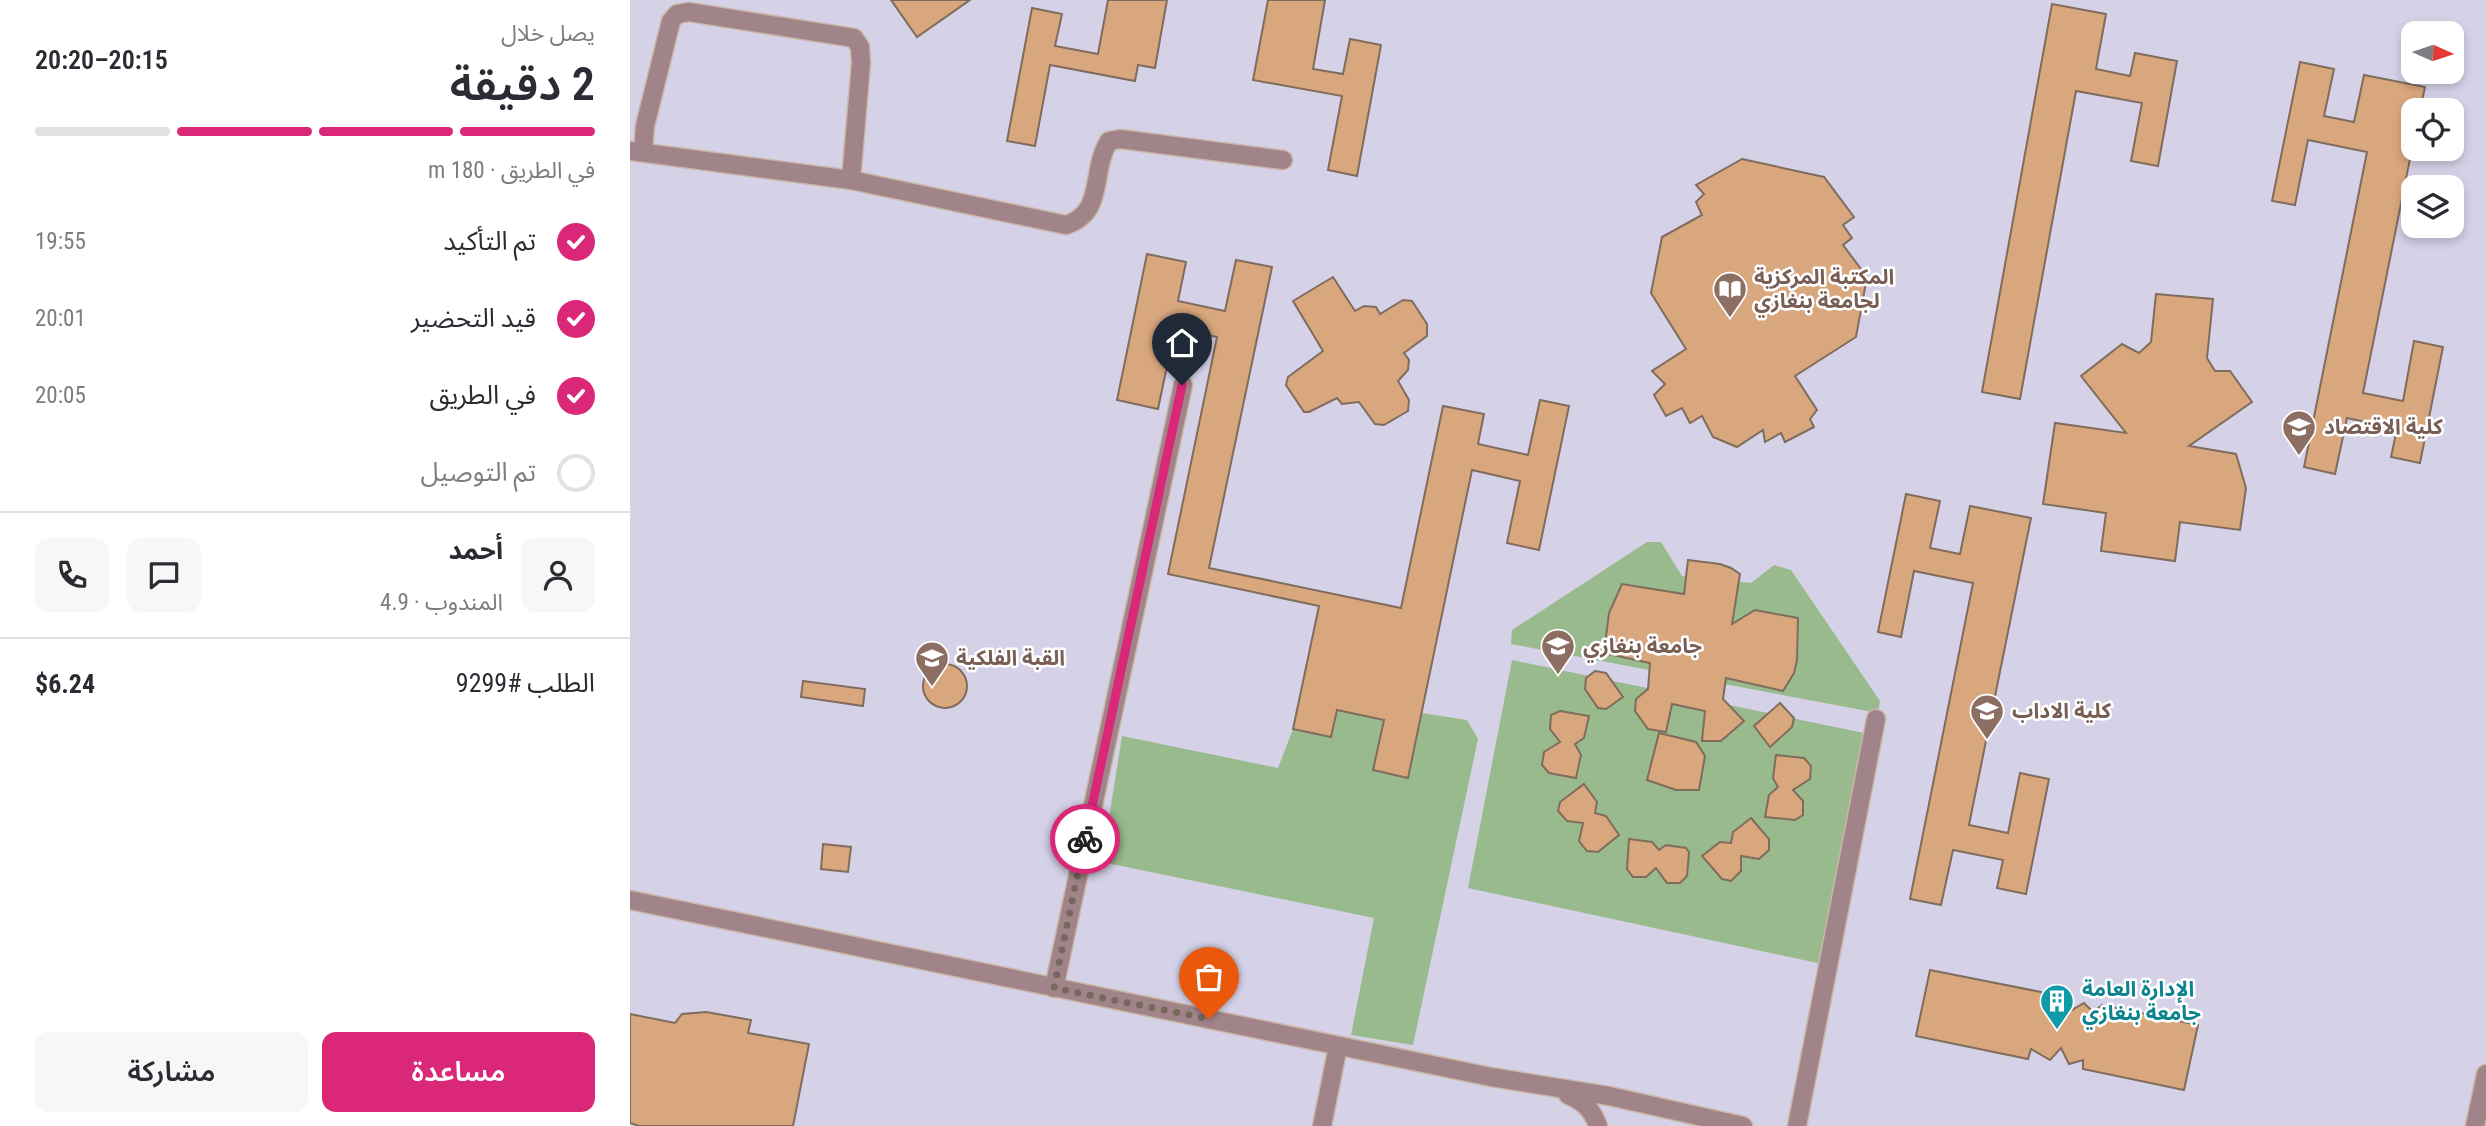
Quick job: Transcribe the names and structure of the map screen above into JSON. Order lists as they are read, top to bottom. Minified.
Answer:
{"places":{"library":["المكتبة المركزية لجامعة بنغازي"],"school or university":["كلية الاقتصاد","جامعة بنغازي","القبة الفلكية","كلية الاداب"],"building":["الإدارة العامة جامعة بنغازي"]},"north":"right","page":{"heading":["2 دقيقة","يصل خلال","20:15–20:20"],"panel":["أحمد","المندوب · 4.9","الطلب #9299","$6.24"],"bar":"في الطريق · 180 m","list":[["تم التأكيد","19:55"],["قيد التحضير","20:01"],["في الطريق","20:05"],"تم التوصيل"],"buttons":["مساعدة","مشاركة"]}}
